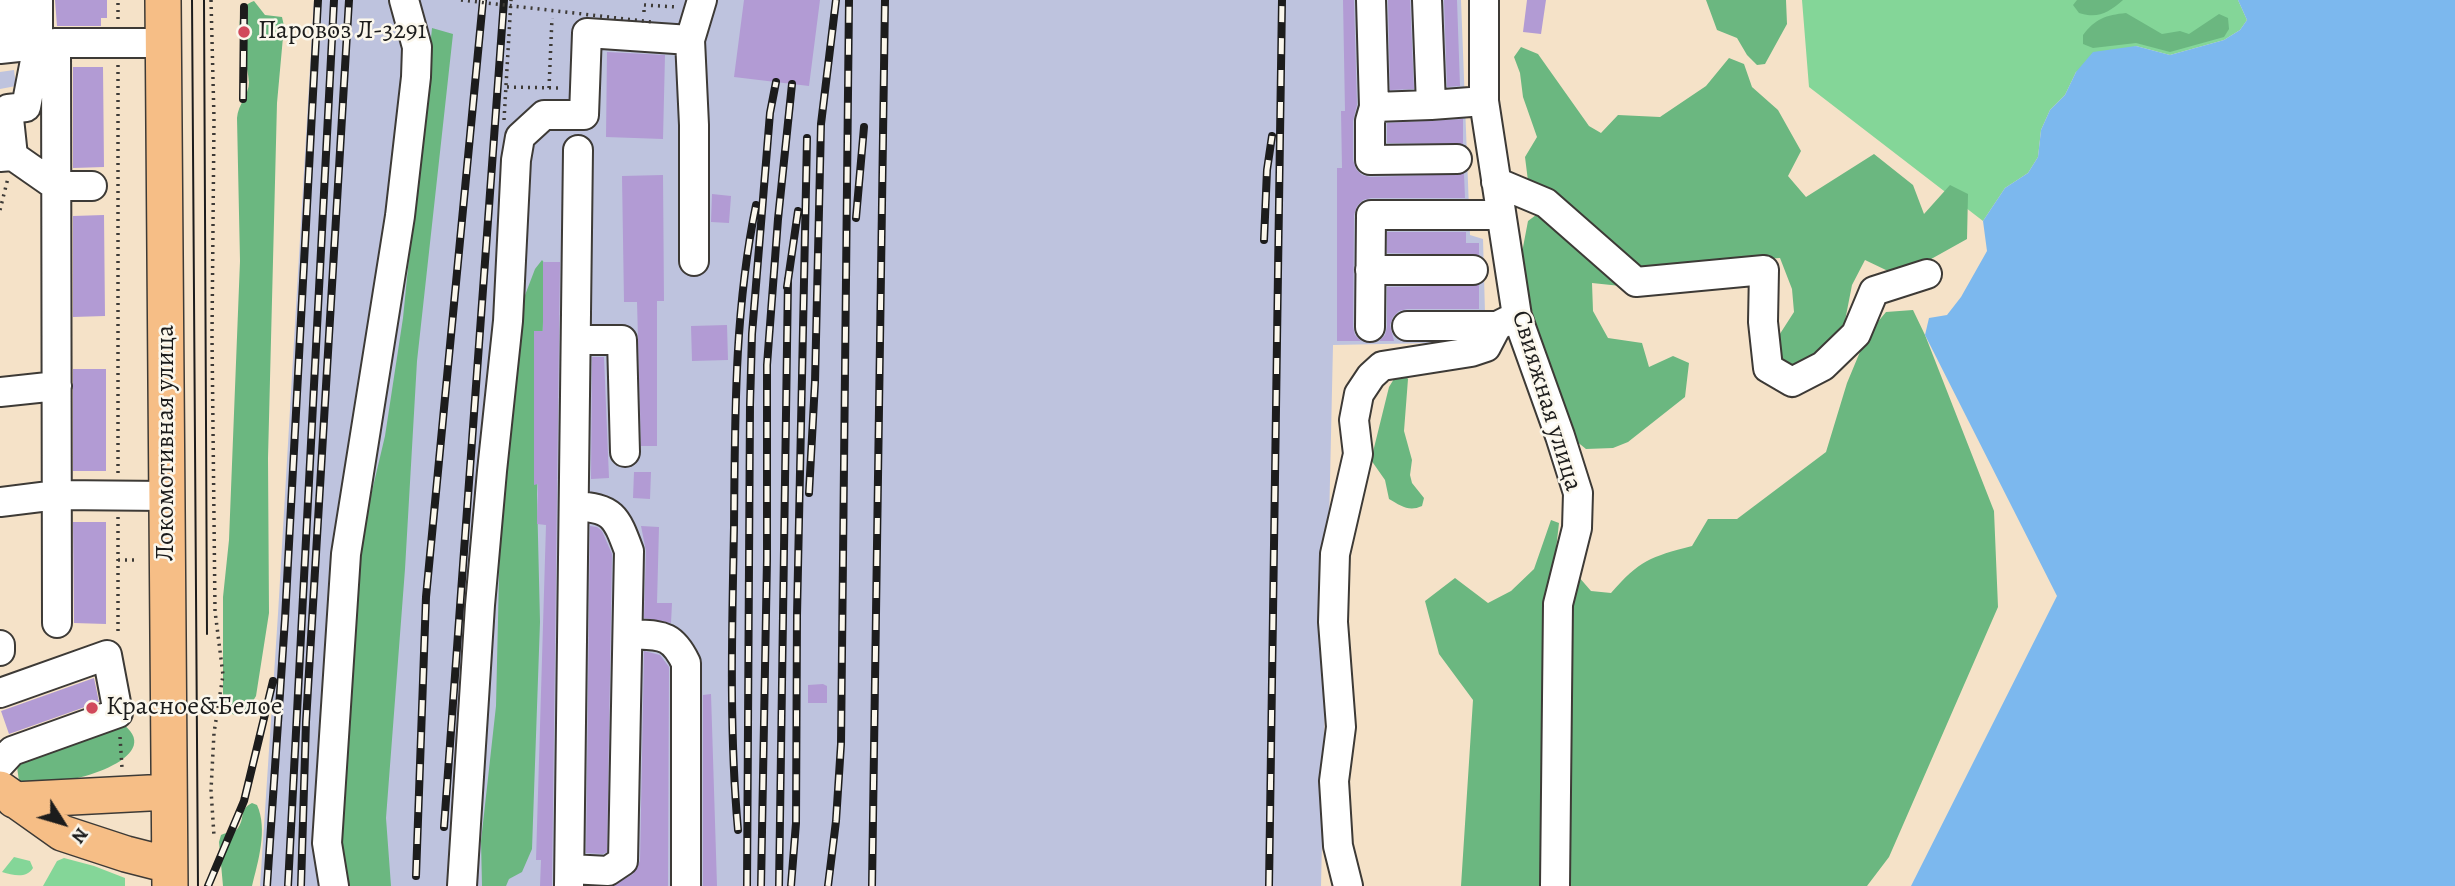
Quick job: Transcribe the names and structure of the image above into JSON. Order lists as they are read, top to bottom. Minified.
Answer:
{"streets":{"main road":["Локомотивная улица"],"street":["Свияжная улица"]},"places":["Паровоз Л-3291","Красное&Белое"],"north":"bottom right"}
